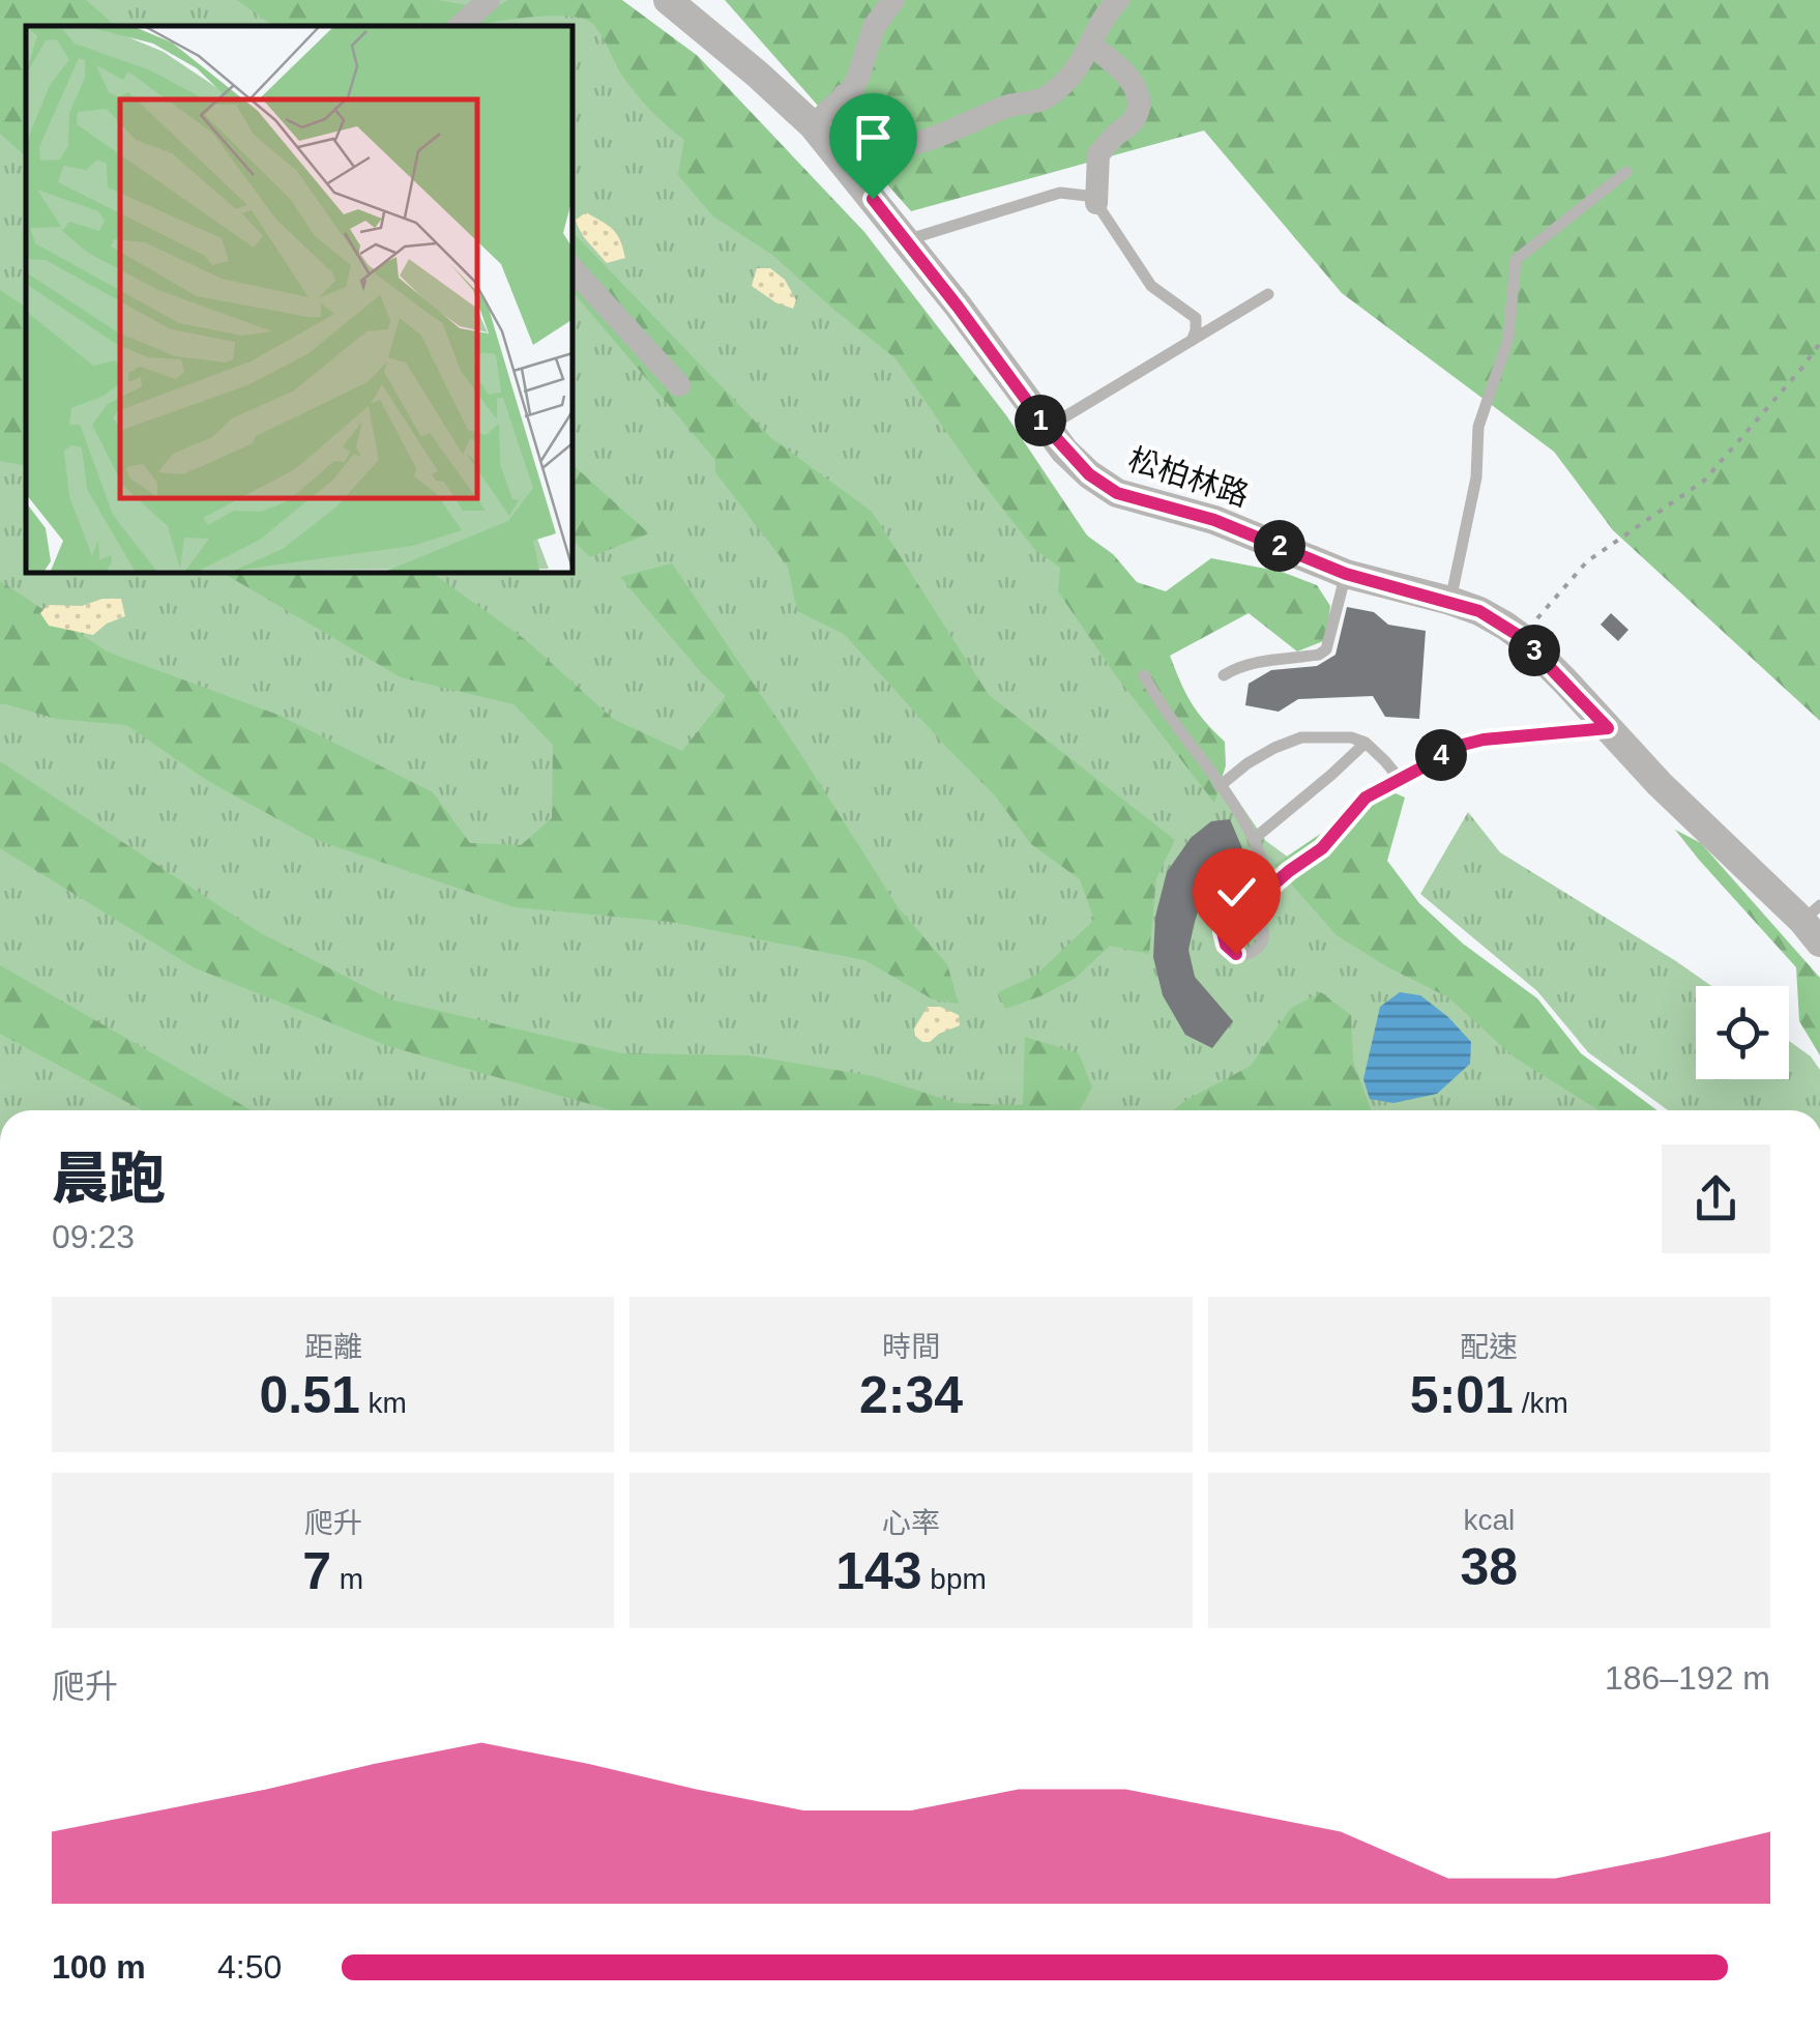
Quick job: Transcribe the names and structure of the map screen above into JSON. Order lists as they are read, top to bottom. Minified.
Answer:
{"streets":{"street":["松柏林路"]},"page":{"pins":["1","2","3","4"],"heading":["晨跑","09:23"],"stats":[["距離","0.51 km"],["時間","2:34"],["配速","5:01 /km"],["爬升","7 m"],["心率","143 bpm"],["kcal","38"]],"chart":["爬升","186–192 m"],"list":[{"name":"100 m","note":"4:50"}]}}
